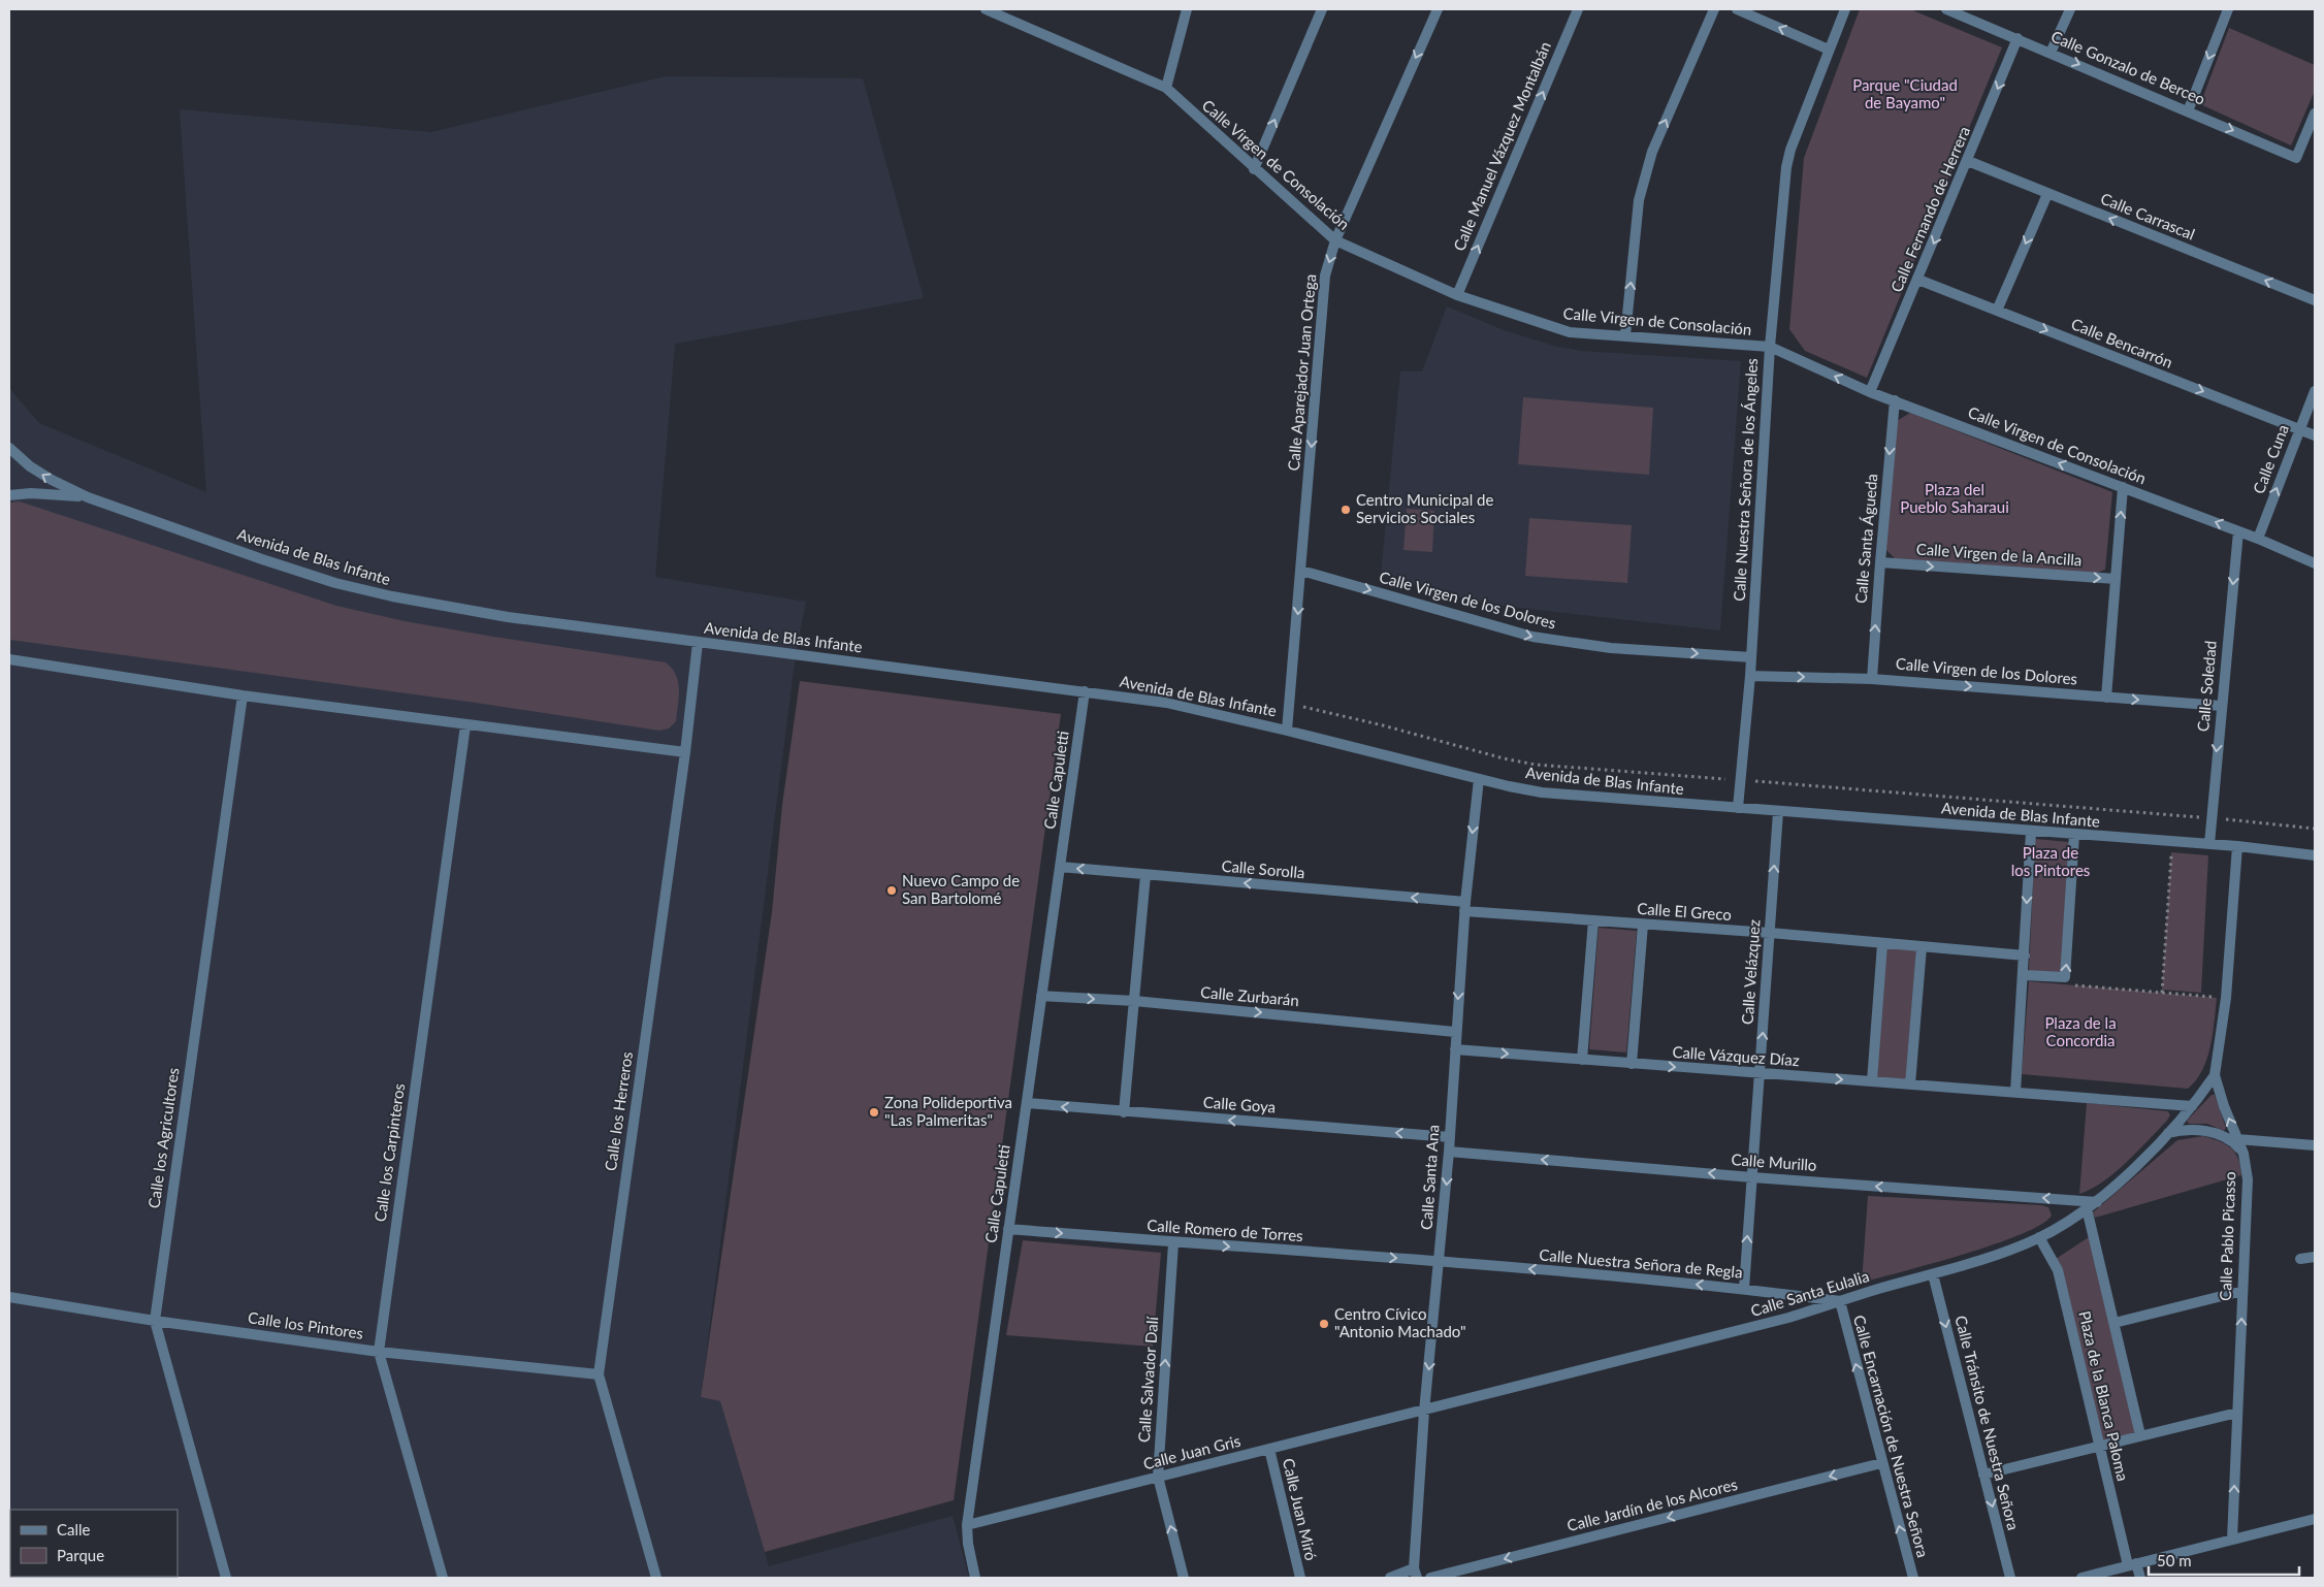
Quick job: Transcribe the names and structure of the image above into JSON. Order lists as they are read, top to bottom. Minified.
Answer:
{"streets":{"street":["Calle Gonzalo de Berceo","Calle Manuel Vázquez Montalbán","Calle Virgen de Consolación","Calle Fernando de Herrera","Calle Carrascal","Calle Bencarrón","Calle Aparejador Juan Ortega","Calle Cuna","Calle Nuestra Señora de los Ángeles","Calle Santa Águeda","Calle Virgen de la Ancilla","Avenida de Blas Infante","Calle Virgen de los Dolores","Calle Soledad","Calle Capuletti","Calle Sorolla","Calle El Greco","Calle Velázquez","Calle Zurbarán","Calle Vázquez Díaz","Calle Goya","Calle los Herreros","Calle los Agricultores","Calle los Carpinteros","Calle Murillo","Calle Santa Ana","Calle Romero de Torres","Calle Pablo Picasso","Calle Nuestra Señora de Regla","Calle Santa Eulalia","Calle los Pintores","Calle Salvador Dalí","Plaza de la Blanca Paloma","Calle Tránsito de Nuestra Señora","Calle Encarnación de Nuestra Señora","Calle Juan Gris","Calle Jardín de los Alcores","Calle Juan Miró"]},"crossings":[["Calle Gonzalo de Berceo","Calle Fernando de Herrera"],["Calle Manuel Vázquez Montalbán","Calle Virgen de Consolación"],["Calle Virgen de Consolación","Calle Fernando de Herrera"],["Calle Virgen de Consolación","Calle Aparejador Juan Ortega"],["Calle Virgen de Consolación","Calle Cuna"],["Calle Virgen de Consolación","Calle Nuestra Señora de los Ángeles"],["Calle Virgen de Consolación","Calle Santa Águeda"],["Calle Virgen de Consolación","Calle Soledad"],["Calle Fernando de Herrera","Calle Carrascal"],["Calle Fernando de Herrera","Calle Bencarrón"],["Calle Bencarrón","Calle Cuna"],["Calle Aparejador Juan Ortega","Avenida de Blas Infante"],["Calle Aparejador Juan Ortega","Calle Virgen de los Dolores"],["Calle Nuestra Señora de los Ángeles","Avenida de Blas Infante"],["Calle Nuestra Señora de los Ángeles","Calle Virgen de los Dolores"],["Calle Santa Águeda","Calle Virgen de la Ancilla"],["Calle Santa Águeda","Calle Virgen de los Dolores"],["Avenida de Blas Infante","Calle Soledad"],["Avenida de Blas Infante","Calle Capuletti"],["Avenida de Blas Infante","Calle Velázquez"],["Avenida de Blas Infante","Calle los Herreros"],["Avenida de Blas Infante","Calle Santa Ana"],["Avenida de Blas Infante","Calle Pablo Picasso"],["Calle Virgen de los Dolores","Calle Soledad"],["Calle Capuletti","Calle Sorolla"],["Calle Capuletti","Calle Zurbarán"],["Calle Capuletti","Calle Goya"],["Calle Capuletti","Calle Romero de Torres"],["Calle Capuletti","Calle Juan Gris"],["Calle Sorolla","Calle El Greco"],["Calle Sorolla","Calle Santa Ana"],["Calle El Greco","Calle Velázquez"],["Calle El Greco","Calle Santa Ana"],["Calle Velázquez","Calle Vázquez Díaz"],["Calle Velázquez","Calle Murillo"],["Calle Velázquez","Calle Nuestra Señora de Regla"],["Calle Zurbarán","Calle Santa Ana"],["Calle Vázquez Díaz","Calle Santa Ana"],["Calle Vázquez Díaz","Calle Santa Eulalia"],["Calle Goya","Calle Santa Ana"],["Calle los Herreros","Calle los Pintores"],["Calle los Agricultores","Calle los Pintores"],["Calle los Carpinteros","Calle los Pintores"],["Calle Murillo","Calle Santa Ana"],["Calle Murillo","Calle Santa Eulalia"],["Calle Santa Ana","Calle Romero de Torres"],["Calle Santa Ana","Calle Nuestra Señora de Regla"],["Calle Santa Ana","Calle Santa Eulalia"],["Calle Santa Ana","Calle Juan Gris"],["Calle Romero de Torres","Calle Nuestra Señora de Regla"],["Calle Romero de Torres","Calle Salvador Dalí"],["Calle Pablo Picasso","Calle Santa Eulalia"],["Calle Nuestra Señora de Regla","Calle Santa Eulalia"],["Calle Nuestra Señora de Regla","Calle Encarnación de Nuestra Señora"],["Calle Santa Eulalia","Plaza de la Blanca Paloma"],["Calle Santa Eulalia","Calle Tránsito de Nuestra Señora"],["Calle Santa Eulalia","Calle Encarnación de Nuestra Señora"],["Calle Santa Eulalia","Calle Juan Gris"],["Calle Salvador Dalí","Calle Juan Gris"],["Calle Encarnación de Nuestra Señora","Calle Jardín de los Alcores"],["Calle Juan Gris","Calle Juan Miró"]],"one_way":["Calle Gonzalo de Berceo","Calle Manuel Vázquez Montalbán","Calle Carrascal","Calle Bencarrón","Calle Aparejador Juan Ortega","Calle Cuna","Calle Virgen de la Ancilla","Calle Virgen de los Dolores","Calle Soledad","Calle Sorolla","Calle Velázquez","Calle Zurbarán","Calle Vázquez Díaz","Calle Goya","Calle Murillo","Calle Santa Ana","Calle Romero de Torres","Calle Pablo Picasso","Calle Nuestra Señora de Regla","Calle Salvador Dalí","Calle Tránsito de Nuestra Señora","Calle Encarnación de Nuestra Señora","Calle Jardín de los Alcores"],"parks":["Parque \"Ciudad de Bayamo\"","Plaza del Pueblo Saharaui","Plaza de los Pintores","Plaza de la Concordia"],"places":["Centro Municipal de Servicios Sociales","Nuevo Campo de San Bartolomé","Zona Polideportiva \"Las Palmeritas\"","Centro Cívico \"Antonio Machado\""],"legend":["Calle","Parque"],"scale_bar":"50 m"}
